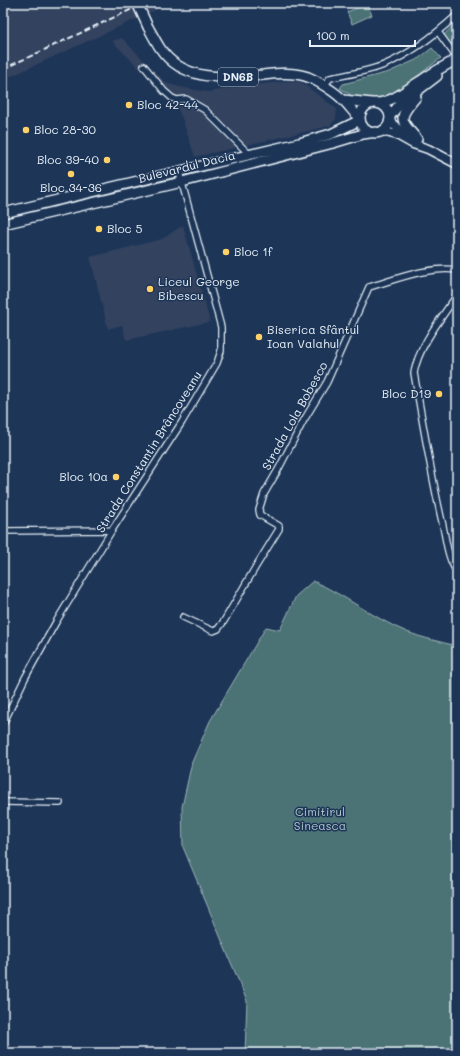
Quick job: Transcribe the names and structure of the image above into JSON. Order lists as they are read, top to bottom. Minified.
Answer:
{"streets":{"main road":["DN6B","Bulevardul Dacia"],"street":["Strada Lola Bobesco","Strada Constantin Brâncoveanu"]},"crossings":[["DN6B","Bulevardul Dacia"],["Bulevardul Dacia","Strada Constantin Brâncoveanu"]],"parks":["Cimitirul Sineasca"],"places":["Bloc 42-44","Bloc 28-30","Bloc 39-40","Bloc 34-36","Bloc 5","Bloc 1f","Liceul George Bibescu","Biserica Sfântul Ioan Valahul","Bloc D19","Bloc 10a"],"scale_bar":"100 m"}
